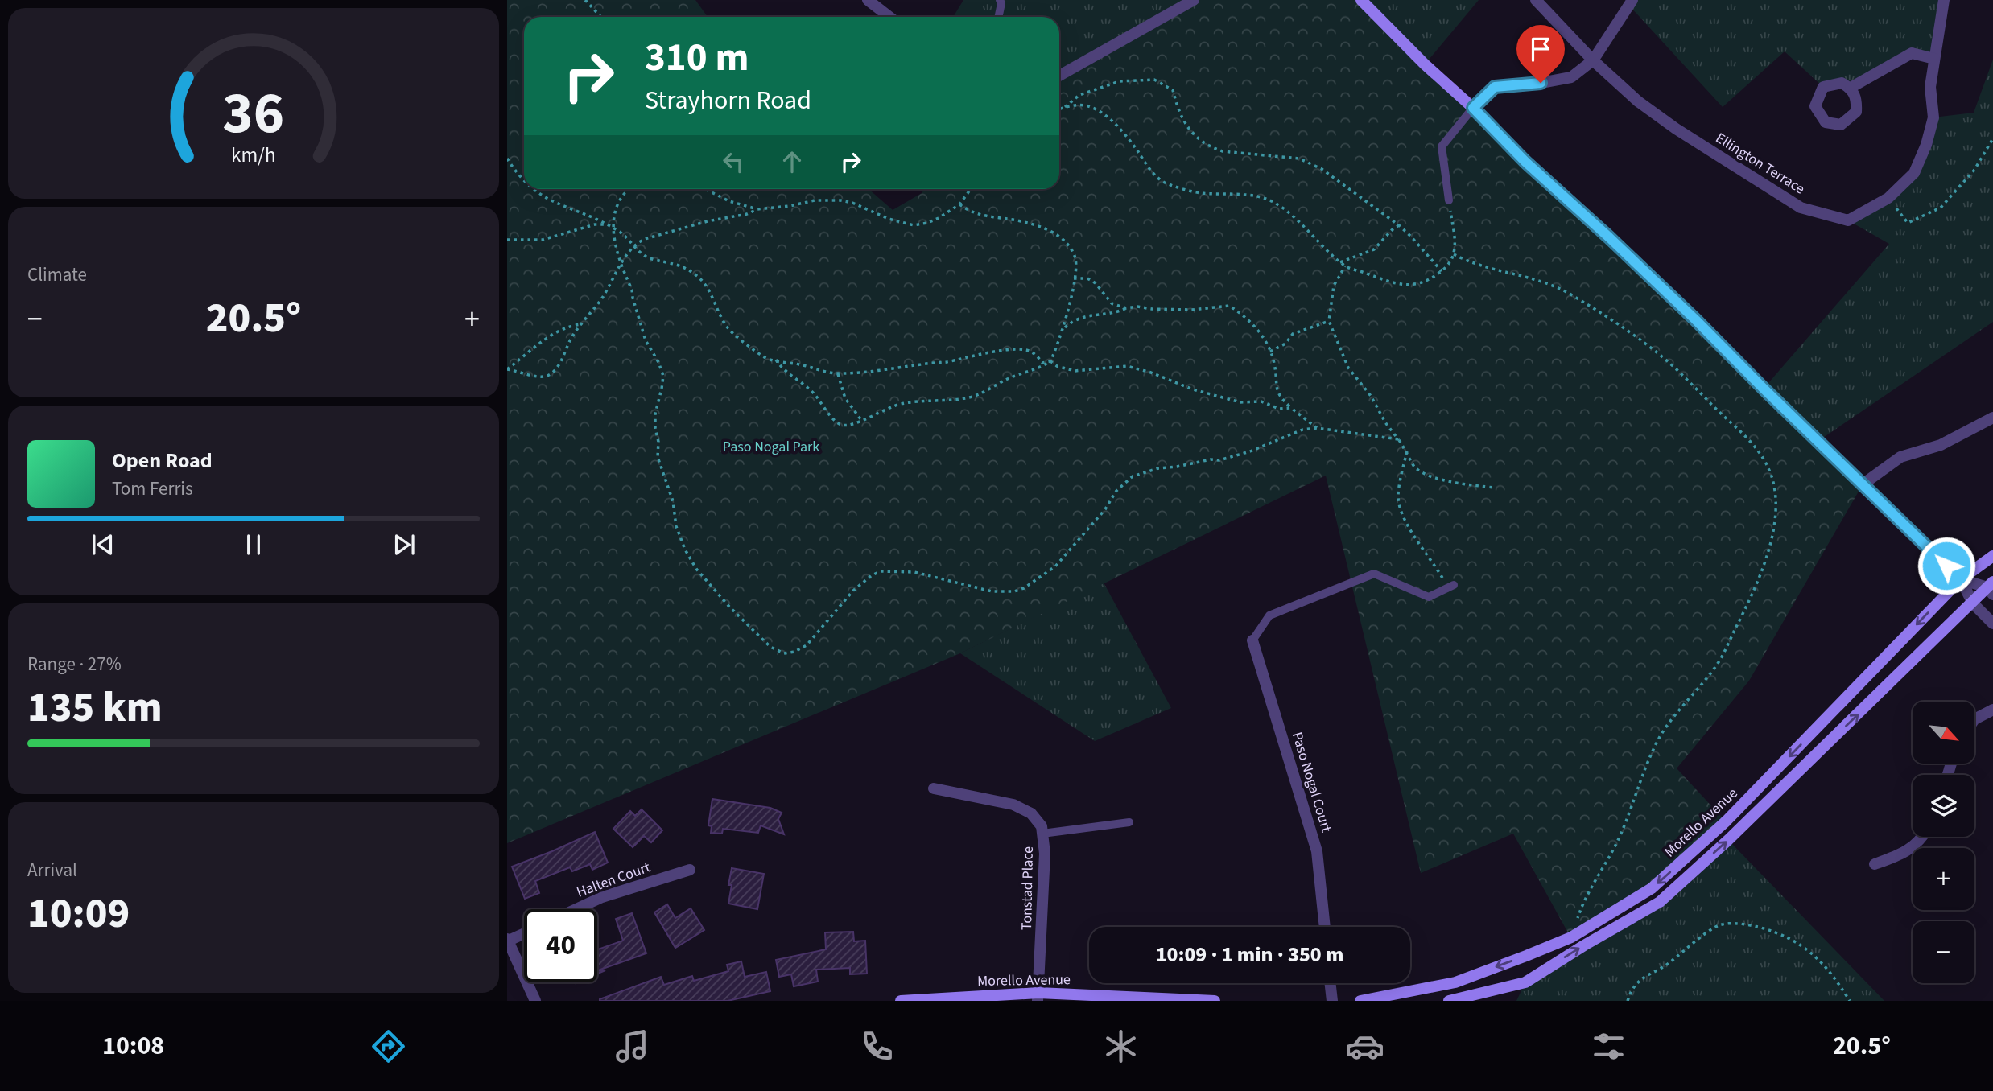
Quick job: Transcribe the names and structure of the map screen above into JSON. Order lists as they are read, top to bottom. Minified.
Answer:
{"streets":{"street":["Ellington Terrace","Paso Nogal Court","Morello Avenue","Halten Court","Tonstad Place"]},"crossings":[["Morello Avenue","Tonstad Place"]],"parks":["Paso Nogal Park"],"north":"bottom right","page":{"turn":["310 m","Strayhorn Road"],"tile":["Climate",["Range · 27%","135 km"],["Arrival","10:09"]],"heat":["−","20.5°","+"],"song":["Open Road","Tom Ferris"],"map_buttons":["+","−"],"limit":"40","trip":"10:09 · 1 min · 350 m","tabs":["10:08","20.5°"],"gauge":["36","km/h"]}}
